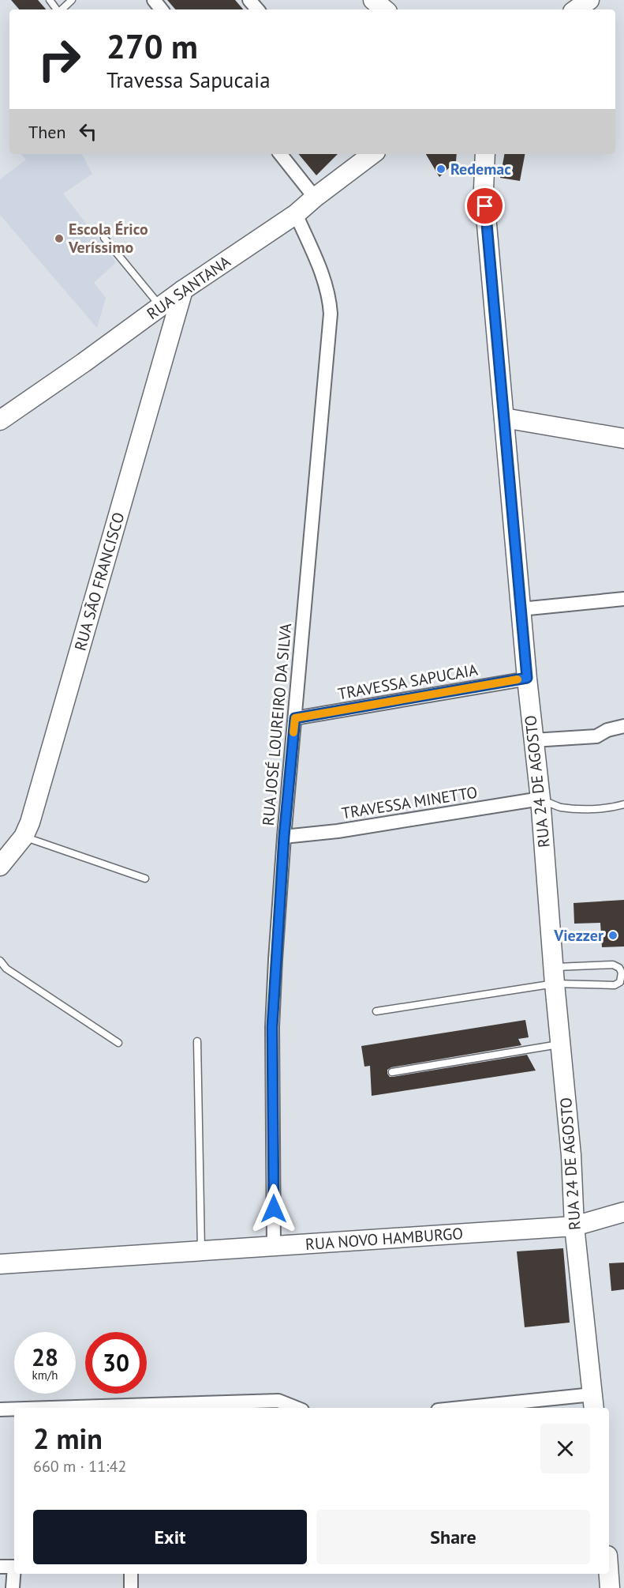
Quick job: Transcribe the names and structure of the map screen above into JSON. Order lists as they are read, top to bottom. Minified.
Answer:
{"streets":{"main road":["RUA SANTANA","RUA SÃO FRANCISCO","RUA 24 DE AGOSTO","RUA NOVO HAMBURGO"],"street":["TRAVESSA SAPUCAIA","RUA JOSÉ LOUREIRO DA SILVA","TRAVESSA MINETTO"]},"crossings":[["RUA SANTANA","RUA SÃO FRANCISCO"],["RUA SANTANA","RUA JOSÉ LOUREIRO DA SILVA"],["TRAVESSA SAPUCAIA","RUA JOSÉ LOUREIRO DA SILVA"],["TRAVESSA SAPUCAIA","RUA 24 DE AGOSTO"],["RUA JOSÉ LOUREIRO DA SILVA","TRAVESSA MINETTO"],["RUA JOSÉ LOUREIRO DA SILVA","RUA NOVO HAMBURGO"],["RUA 24 DE AGOSTO","TRAVESSA MINETTO"],["RUA 24 DE AGOSTO","RUA NOVO HAMBURGO"]],"places":["Redemac","Escola Érico Veríssimo","Viezzer"],"page":{"turn":["270 m","Travessa Sapucaia"],"then":"Then","speed":"28 km/h","limit":"30","heading":["2 min","660 m · 11:42"],"buttons":["Exit","Share"]}}
